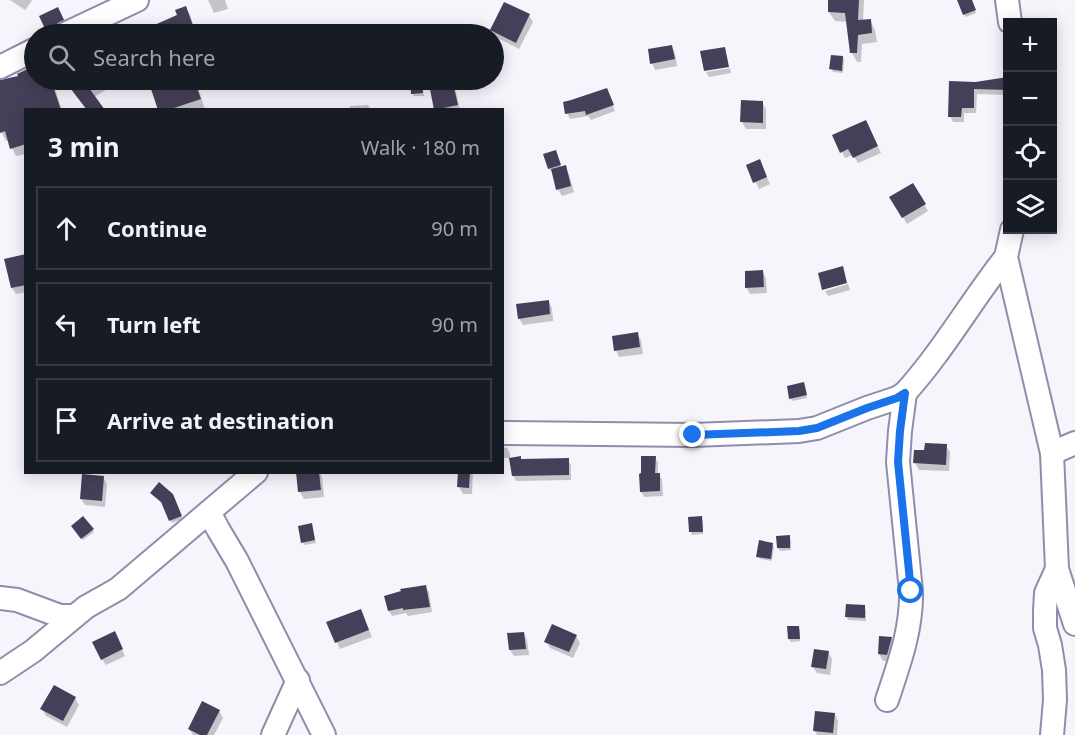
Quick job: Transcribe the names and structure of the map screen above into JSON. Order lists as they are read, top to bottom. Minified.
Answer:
{"page":{"map_buttons":["+","−"],"search":"Search here","heading":["3 min","Walk · 180 m"],"list":[["Continue","90 m"],["Turn left","90 m"],"Arrive at destination"]}}
